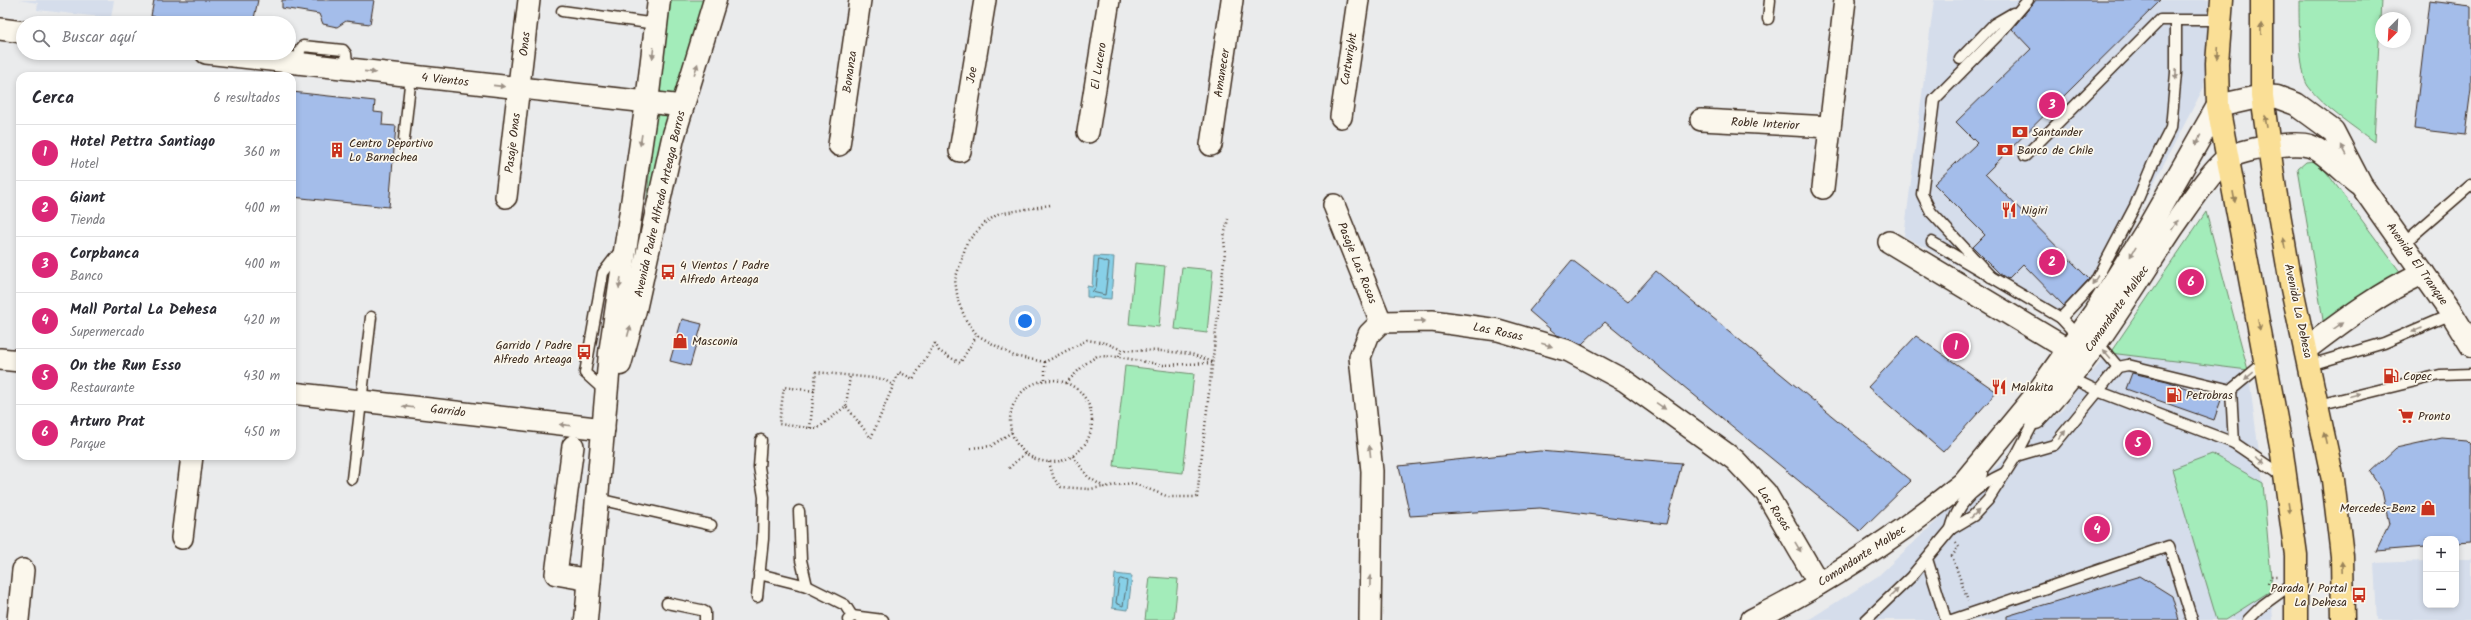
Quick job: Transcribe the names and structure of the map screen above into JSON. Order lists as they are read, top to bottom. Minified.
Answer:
{"streets":{"main road":["Avenida La Dehesa"],"street":["Onas","Cartwright","El Lucero","Bonanza","Amanecer","Joe","4 Vientos","Roble Interior","Pasaje Onas","Avenida Padre Alfredo Arteaga Barros","Pasaje Las Rosas","Avenida El Tranque","Comandante Malbec","Las Rosas","Garrido"]},"crossings":[["Onas","4 Vientos"],["Onas","Pasaje Onas"],["4 Vientos","Pasaje Onas"],["4 Vientos","Avenida Padre Alfredo Arteaga Barros"],["Avenida Padre Alfredo Arteaga Barros","Garrido"],["Pasaje Las Rosas","Las Rosas"],["Avenida El Tranque","Avenida La Dehesa"],["Comandante Malbec","Las Rosas"]],"one_way":["4 Vientos","Las Rosas","Garrido"],"places":{"bank":["Santander","Banco de Chile"],"building":["Centro Deportivo Lo Barnechea"],"restaurant":["Nigiri","Malakita"],"bus stop":["4 Vientos / Padre Alfredo Arteaga","Garrido / Padre Alfredo Arteaga","Parada / Portal La Dehesa"],"shop":["Masconia","Mercedes-Benz"],"fuel station":["Copec","Petrobras"],"supermarket":["Pronto"]},"north":"bottom left","page":{"search":"Buscar aquí","heading":["Cerca","6 resultados"],"pins":["3","2","6","1","5","4"],"list":[{"mark":"1","name":"Hotel Pettra Santiago","note":"Hotel","value":"360 m"},{"mark":"2","name":"Giant","note":"Tienda","value":"400 m"},{"mark":"3","name":"Corpbanca","note":"Banco","value":"400 m"},{"mark":"4","name":"Mall Portal La Dehesa","note":"Supermercado","value":"420 m"},{"mark":"5","name":"On the Run Esso","note":"Restaurante","value":"430 m"},{"mark":"6","name":"Arturo Prat","note":"Parque","value":"450 m"}],"map_buttons":["+","−"]}}
